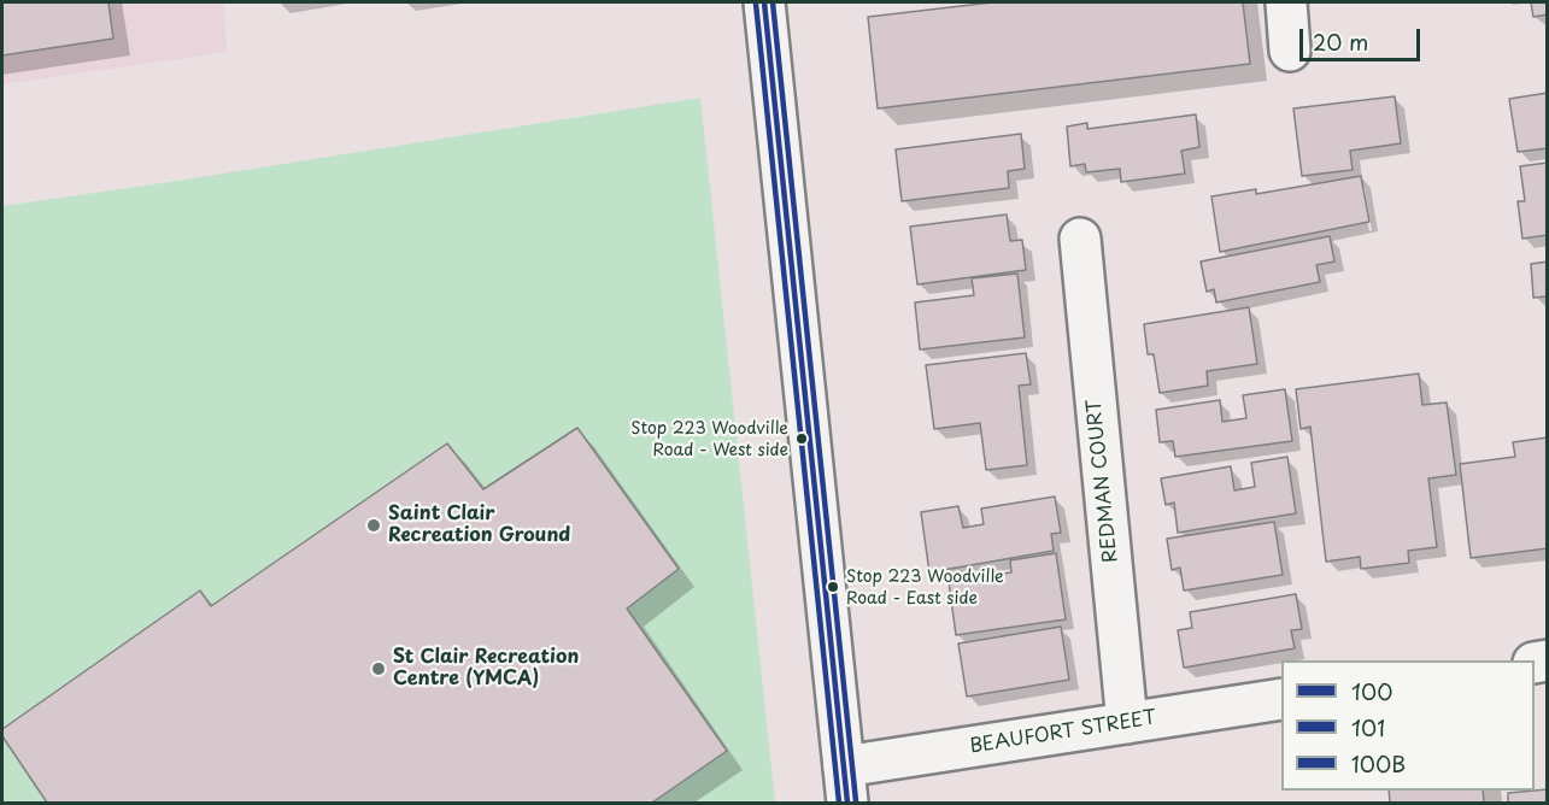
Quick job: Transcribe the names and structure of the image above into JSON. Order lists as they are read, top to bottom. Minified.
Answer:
{"streets":{"street":["REDMAN COURT","BEAUFORT STREET"]},"crossings":[["REDMAN COURT","BEAUFORT STREET"]],"places":["Stop 223 Woodville Road - West side","Saint Clair Recreation Ground","Stop 223 Woodville Road - East side","St Clair Recreation Centre (YMCA)"],"lines":["transit line 100","transit line 100B","transit line 101"],"legend":["100","101","100B"],"scale_bar":"20 m"}
